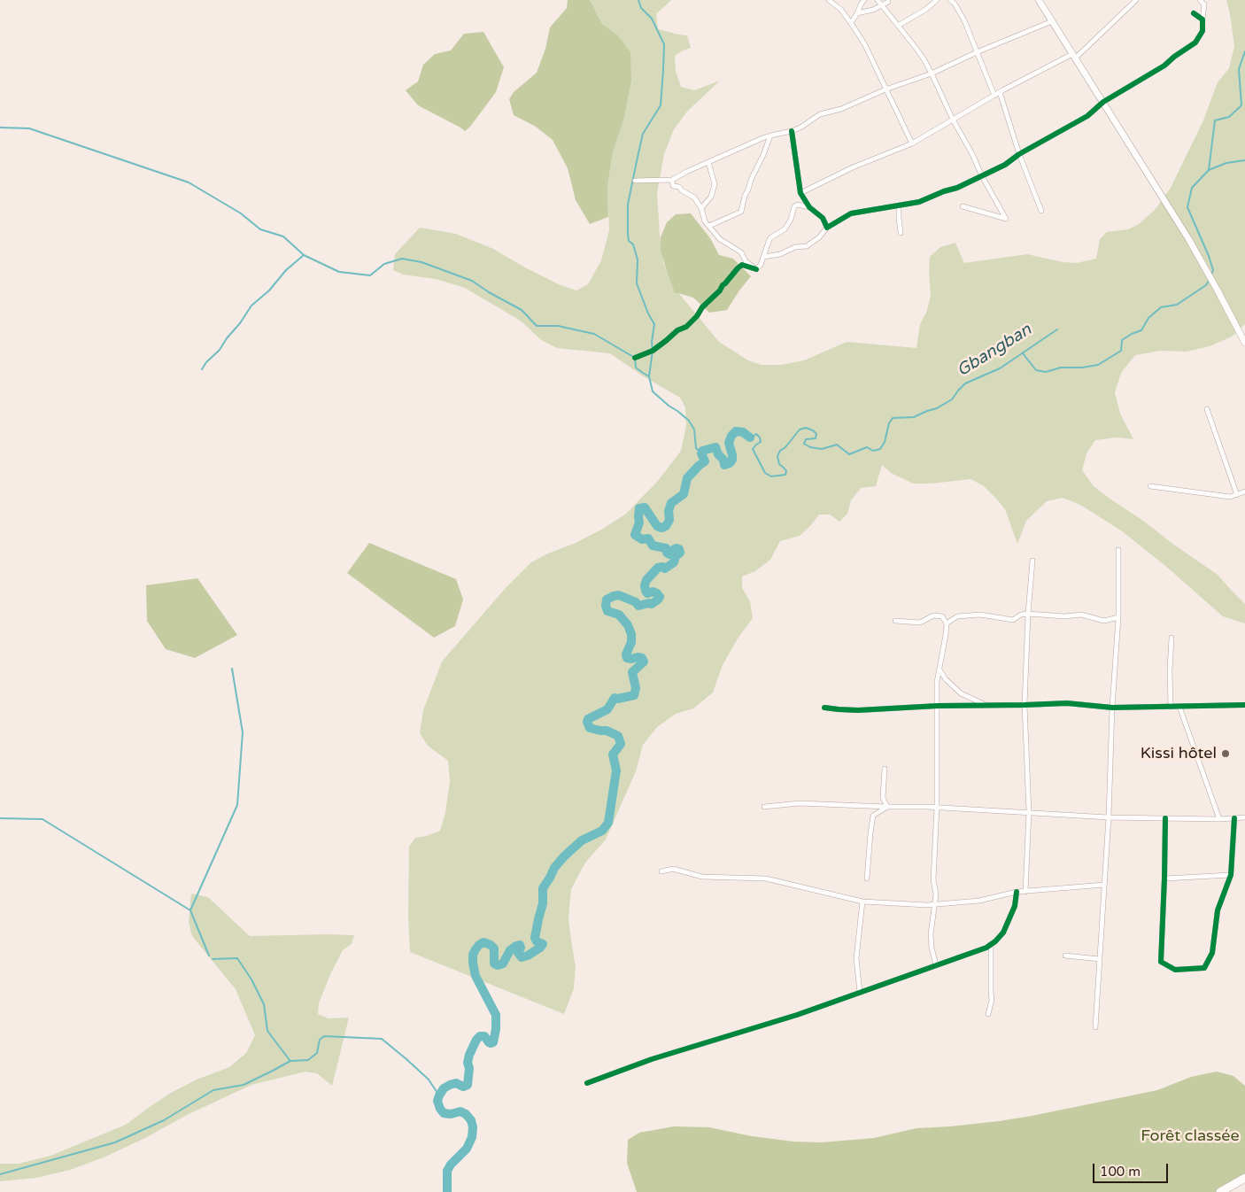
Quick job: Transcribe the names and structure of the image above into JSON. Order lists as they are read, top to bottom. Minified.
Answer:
{"water":["Gbangban"],"parks":["Forêt classée"],"places":["Kissi hôtel"],"scale_bar":"100 m"}
